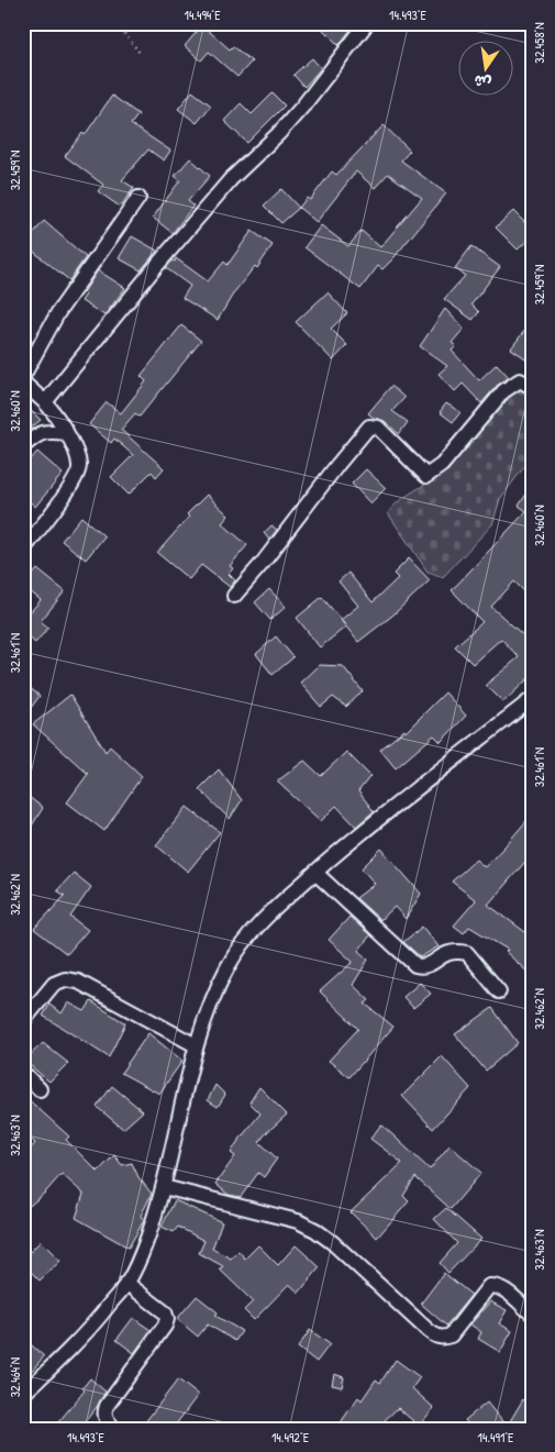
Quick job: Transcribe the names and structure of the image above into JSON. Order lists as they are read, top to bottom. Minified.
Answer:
{"north":"bottom","coordinates":["14.494°E","14.493°E","32.458°N","32.459°N","32.460°N","32.461°N","32.462°N","32.463°N","32.464°N","14.492°E","14.491°E"]}
